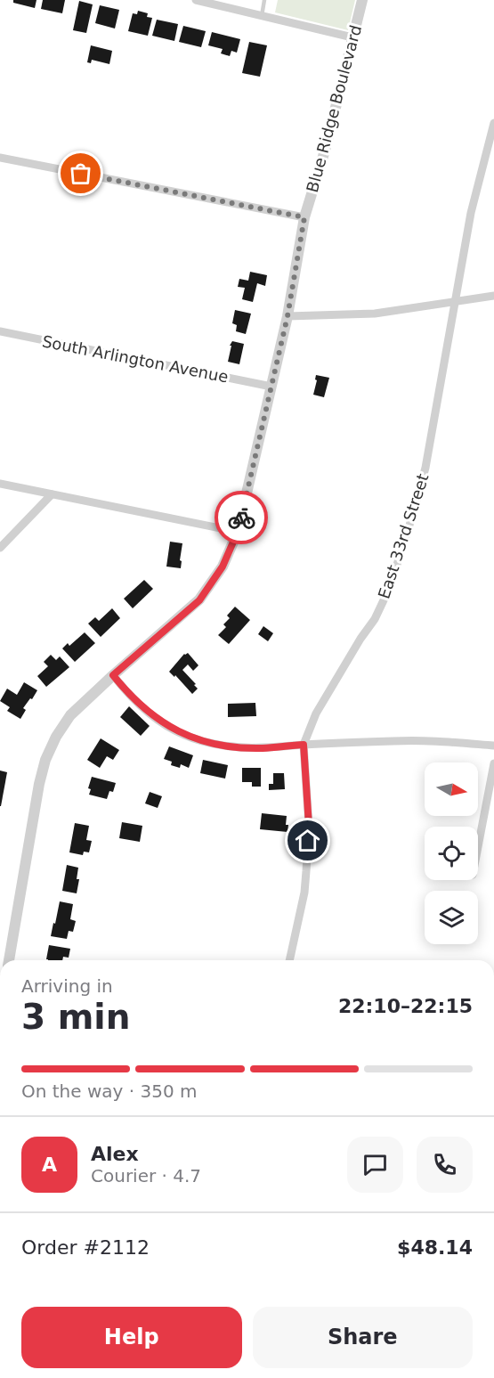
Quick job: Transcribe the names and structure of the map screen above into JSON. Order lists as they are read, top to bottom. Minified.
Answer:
{"streets":{"street":["Blue Ridge Boulevard","South Arlington Avenue","East 33rd Street"]},"crossings":[["Blue Ridge Boulevard","South Arlington Avenue"]],"north":"right","page":{"heading":["3 min","Arriving in","22:10–22:15"],"panel":["Alex","Courier · 4.7","Order #2112","$48.14"],"bar":"On the way · 350 m","round":"A","buttons":["Help","Share"]}}
